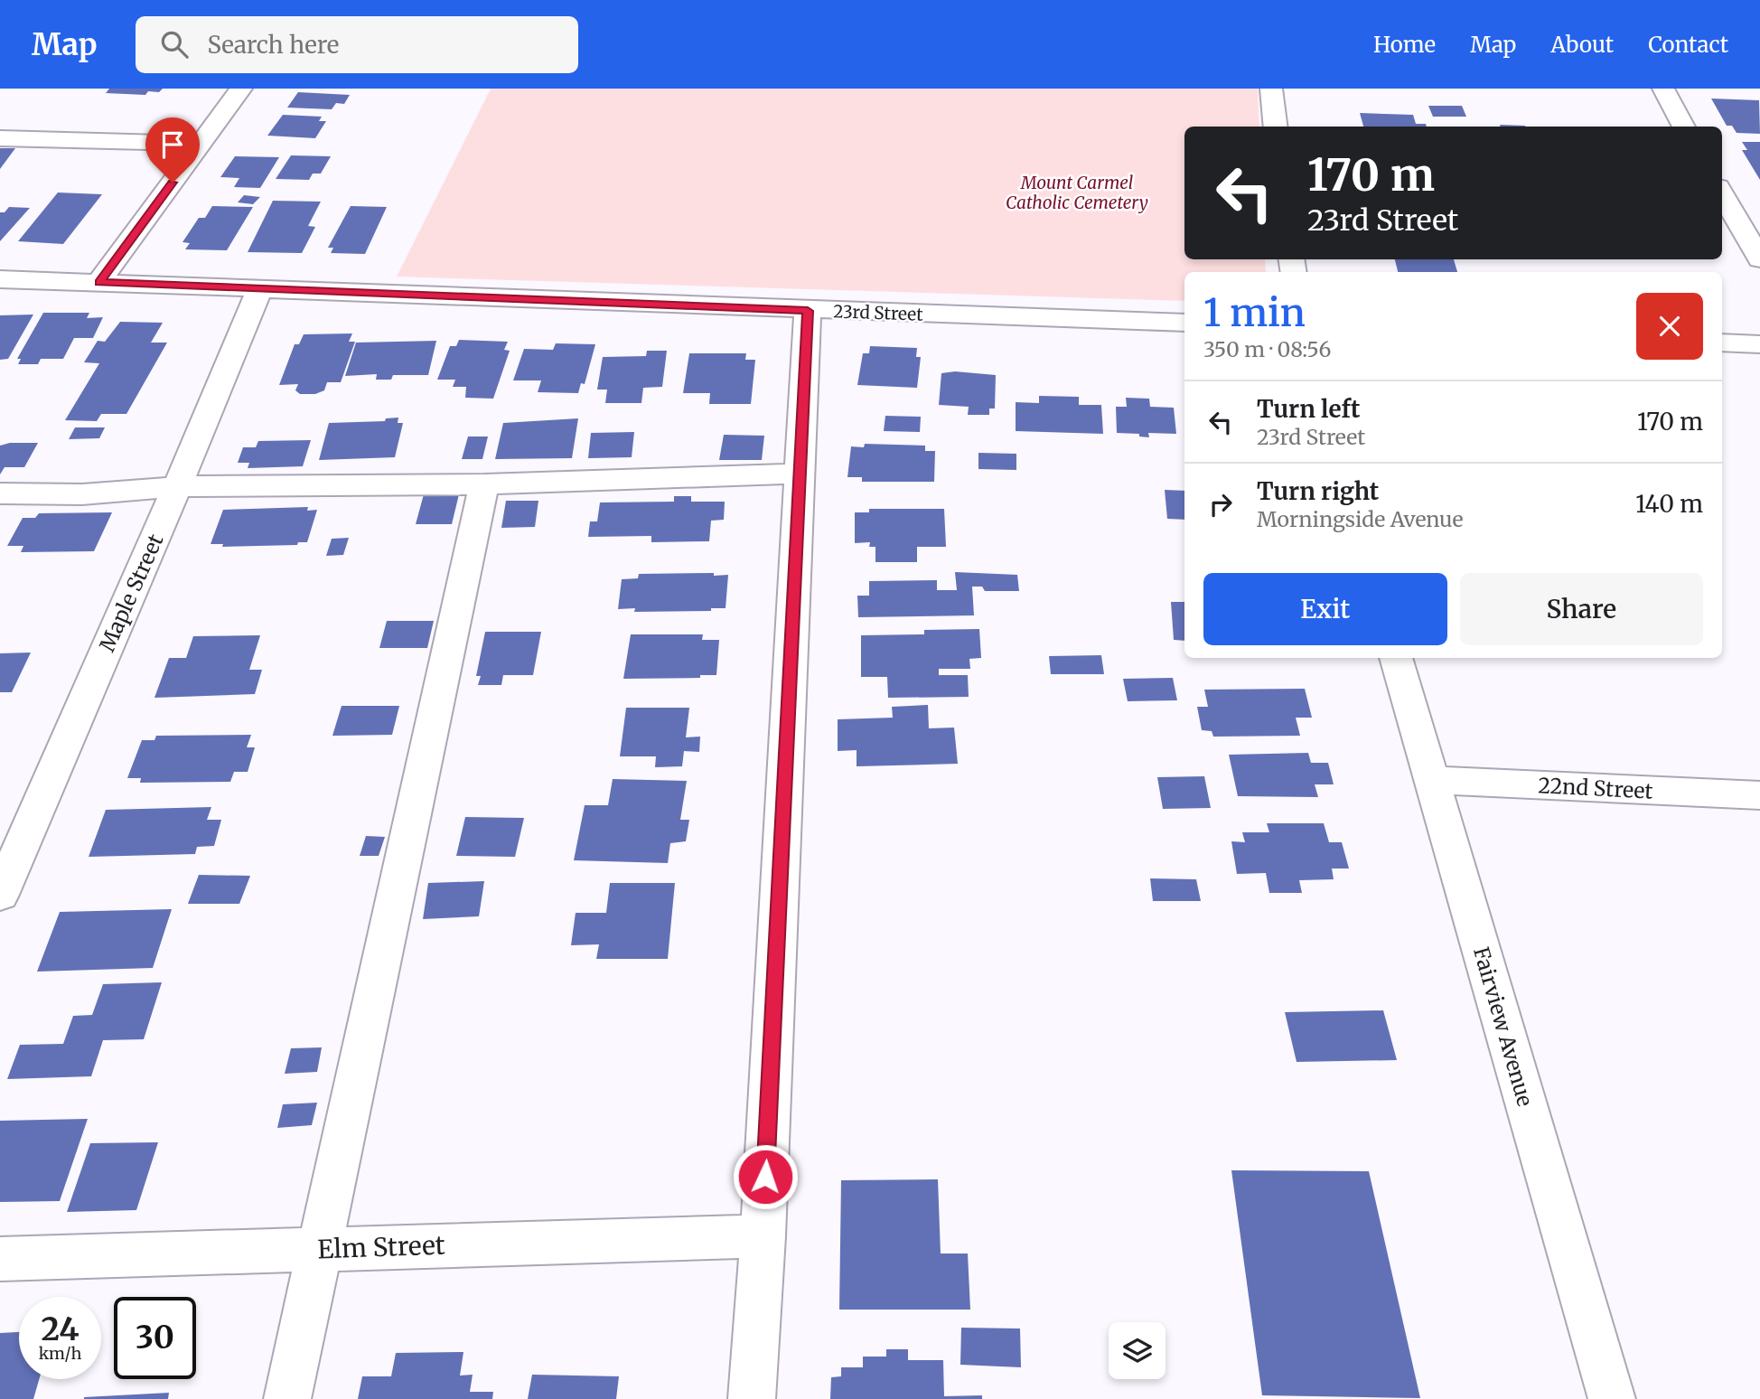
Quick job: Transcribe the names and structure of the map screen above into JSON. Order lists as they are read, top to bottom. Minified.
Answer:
{"streets":{"street":["23rd Street","Maple Street","22nd Street","Fairview Avenue","Elm Street"]},"crossings":[["23rd Street","Maple Street"],["22nd Street","Fairview Avenue"]],"parks":["Mount Carmel Catholic Cemetery"],"page":{"header":"Map","search":"Search here","nav":["Home","Map","About","Contact"],"turn":["170 m","23rd Street"],"heading":["1 min","350 m · 08:56"],"list":[{"name":"Turn left","note":"23rd Street","value":"170 m"},{"name":"Turn right","note":"Morningside Avenue","value":"140 m"}],"buttons":["Exit","Share"],"speed":"24 km/h","limit":"30"}}
